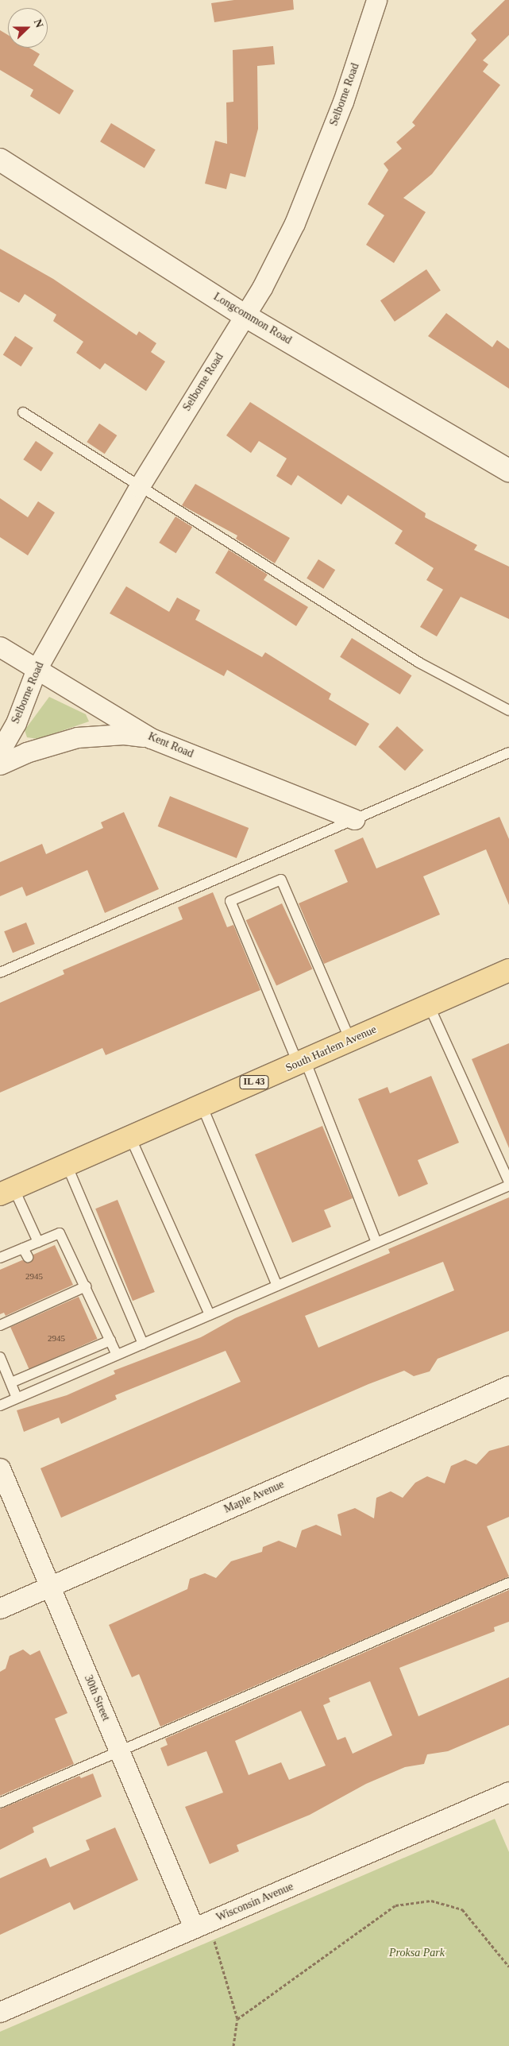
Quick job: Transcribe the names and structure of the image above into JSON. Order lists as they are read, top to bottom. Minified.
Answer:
{"streets":{"main road":["South Harlem Avenue","IL 43"],"street":["Selborne Road","Longcommon Road","Kent Road","Maple Avenue","30th Street","Wisconsin Avenue"]},"crossings":[["Selborne Road","Longcommon Road"],["Selborne Road","Kent Road"],["Maple Avenue","30th Street"],["30th Street","Wisconsin Avenue"]],"parks":["Proksa Park"],"house_numbers":["2945","2945"],"north":"right"}
